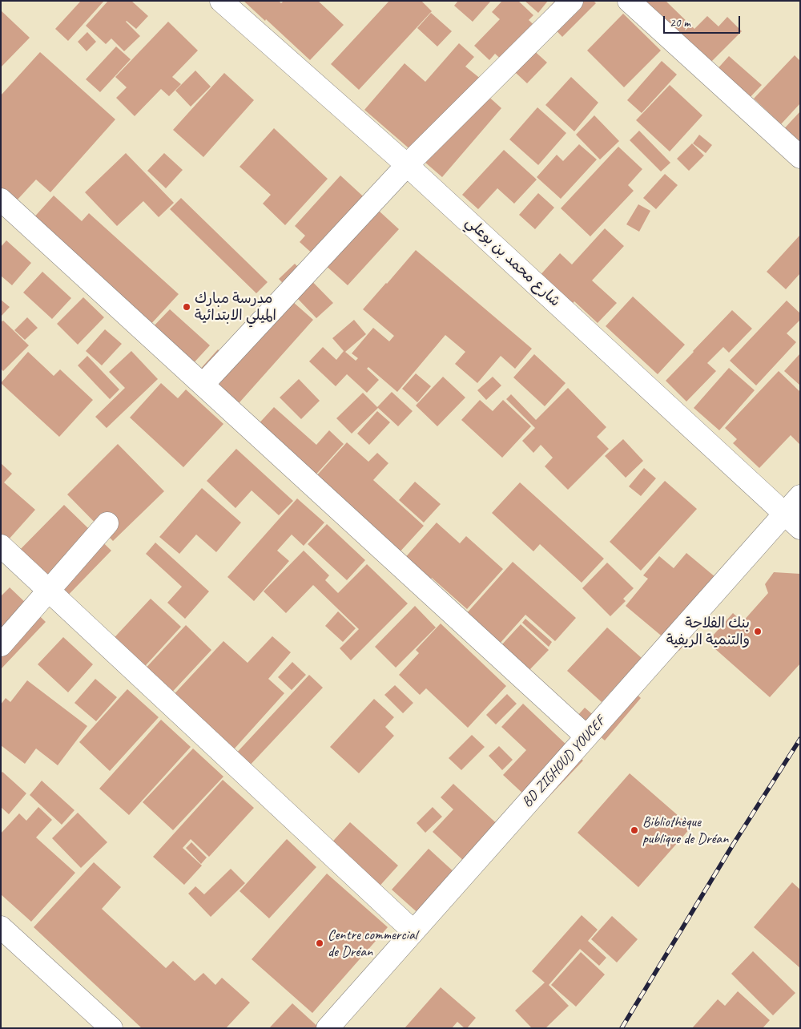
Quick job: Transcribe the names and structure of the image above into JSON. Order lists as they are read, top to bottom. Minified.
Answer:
{"streets":{"street":["شارع محمد بن بوعلي","BD ZIGHOUD YOUCEF"]},"crossings":[["شارع محمد بن بوعلي","BD ZIGHOUD YOUCEF"]],"places":["مدرسة مبارك الميلي الابتدائية","بنك الفلاحة والتنمية الريفية","Bibliothèque publique de Dréan","Centre commercial de Dréan"],"scale_bar":"20 m"}
